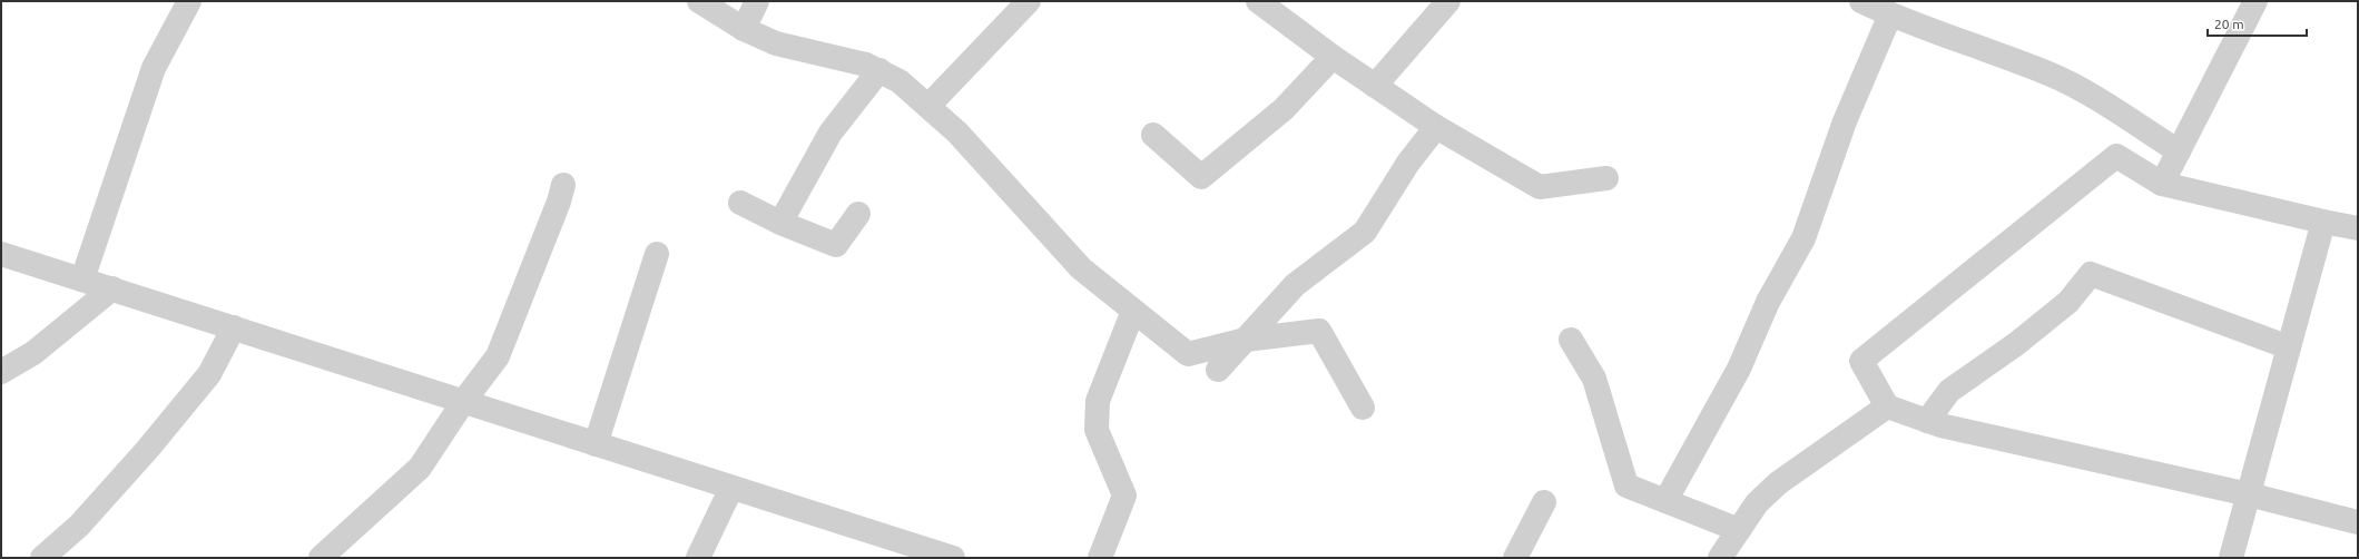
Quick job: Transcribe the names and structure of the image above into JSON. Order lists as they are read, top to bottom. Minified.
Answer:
{"scale_bar":"20 m"}
